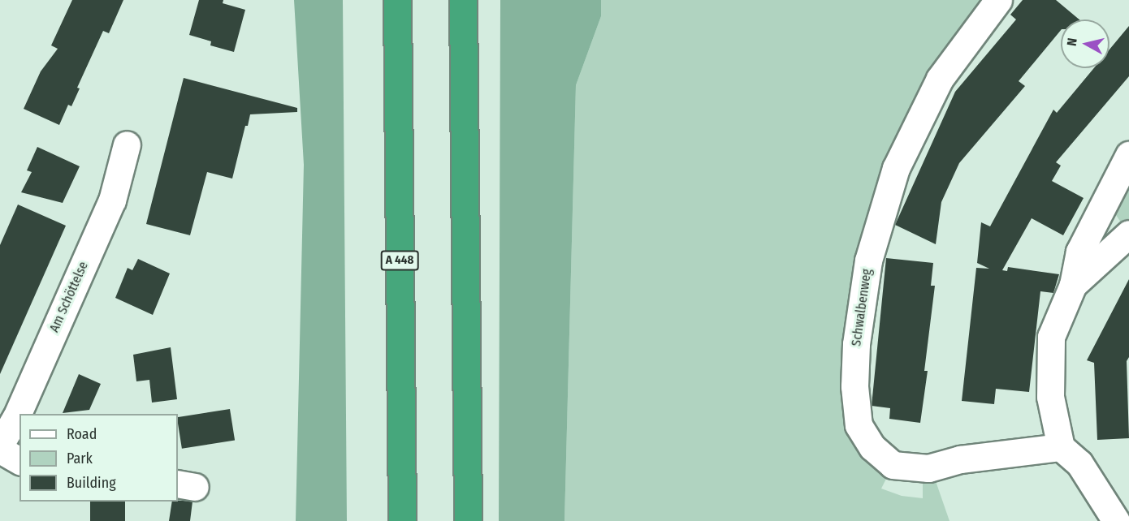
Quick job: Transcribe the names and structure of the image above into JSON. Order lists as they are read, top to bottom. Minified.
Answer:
{"streets":{"highway":["A 448"],"street":["Am Schöttelse","Schwalbenweg"]},"legend":["Road","Park","Building"],"north":"left"}
